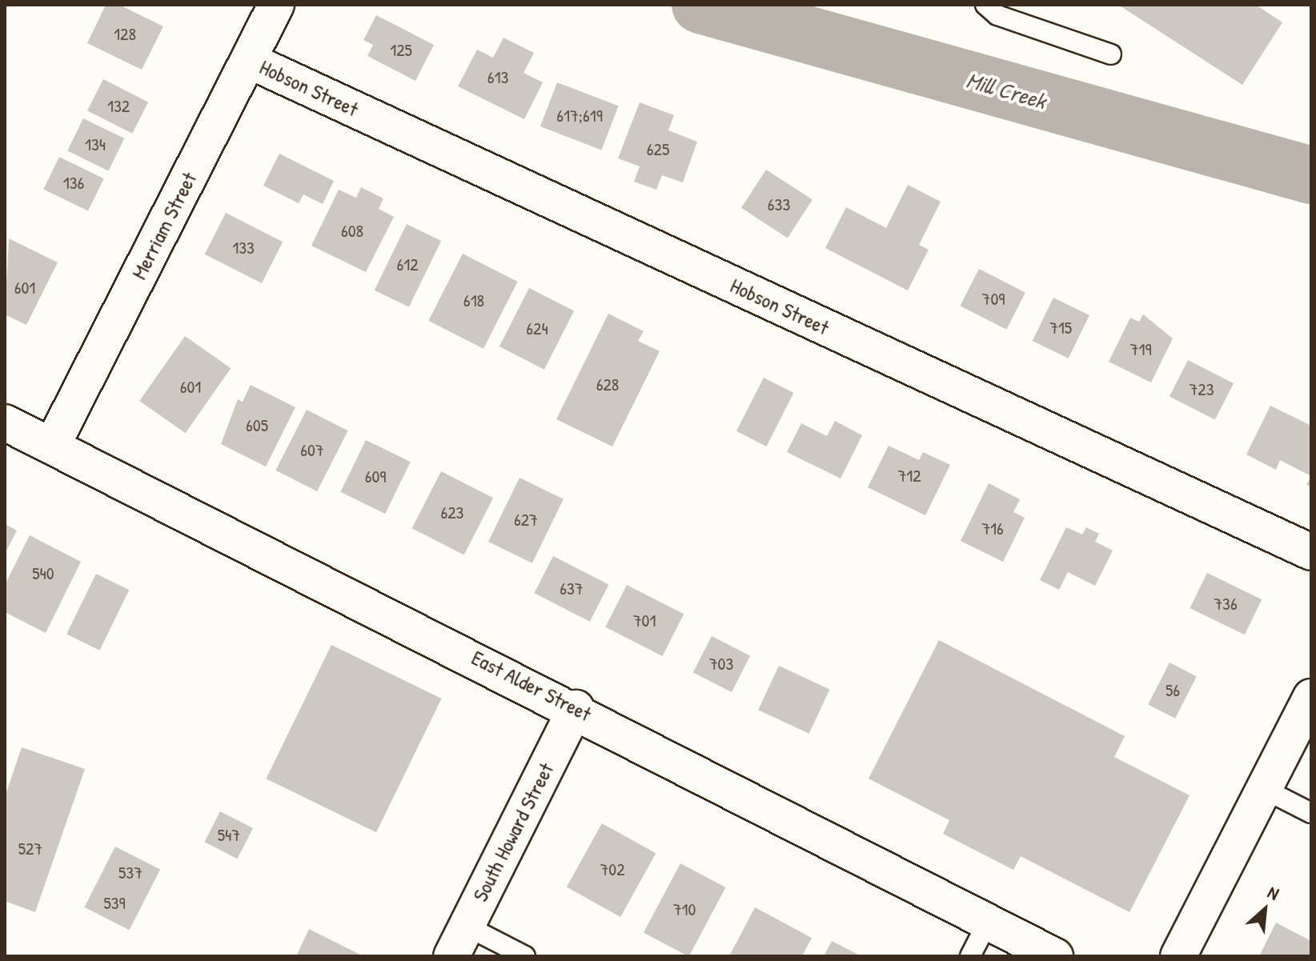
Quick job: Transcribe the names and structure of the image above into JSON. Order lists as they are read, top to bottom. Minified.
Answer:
{"streets":{"street":["Hobson Street","Merriam Street","East Alder Street","South Howard Street"]},"crossings":[["Hobson Street","Merriam Street"],["Merriam Street","East Alder Street"],["East Alder Street","South Howard Street"]],"water":["Mill Creek"],"house_numbers":["128","125","613","132","617;619","134","625","136","633","608","133","612","601","709","618","715","624","719","628","601","723","605","607","712","609","623","627","716","540","637","736","701","703","56","547","527","702","537","539","710"],"north":"top right"}
